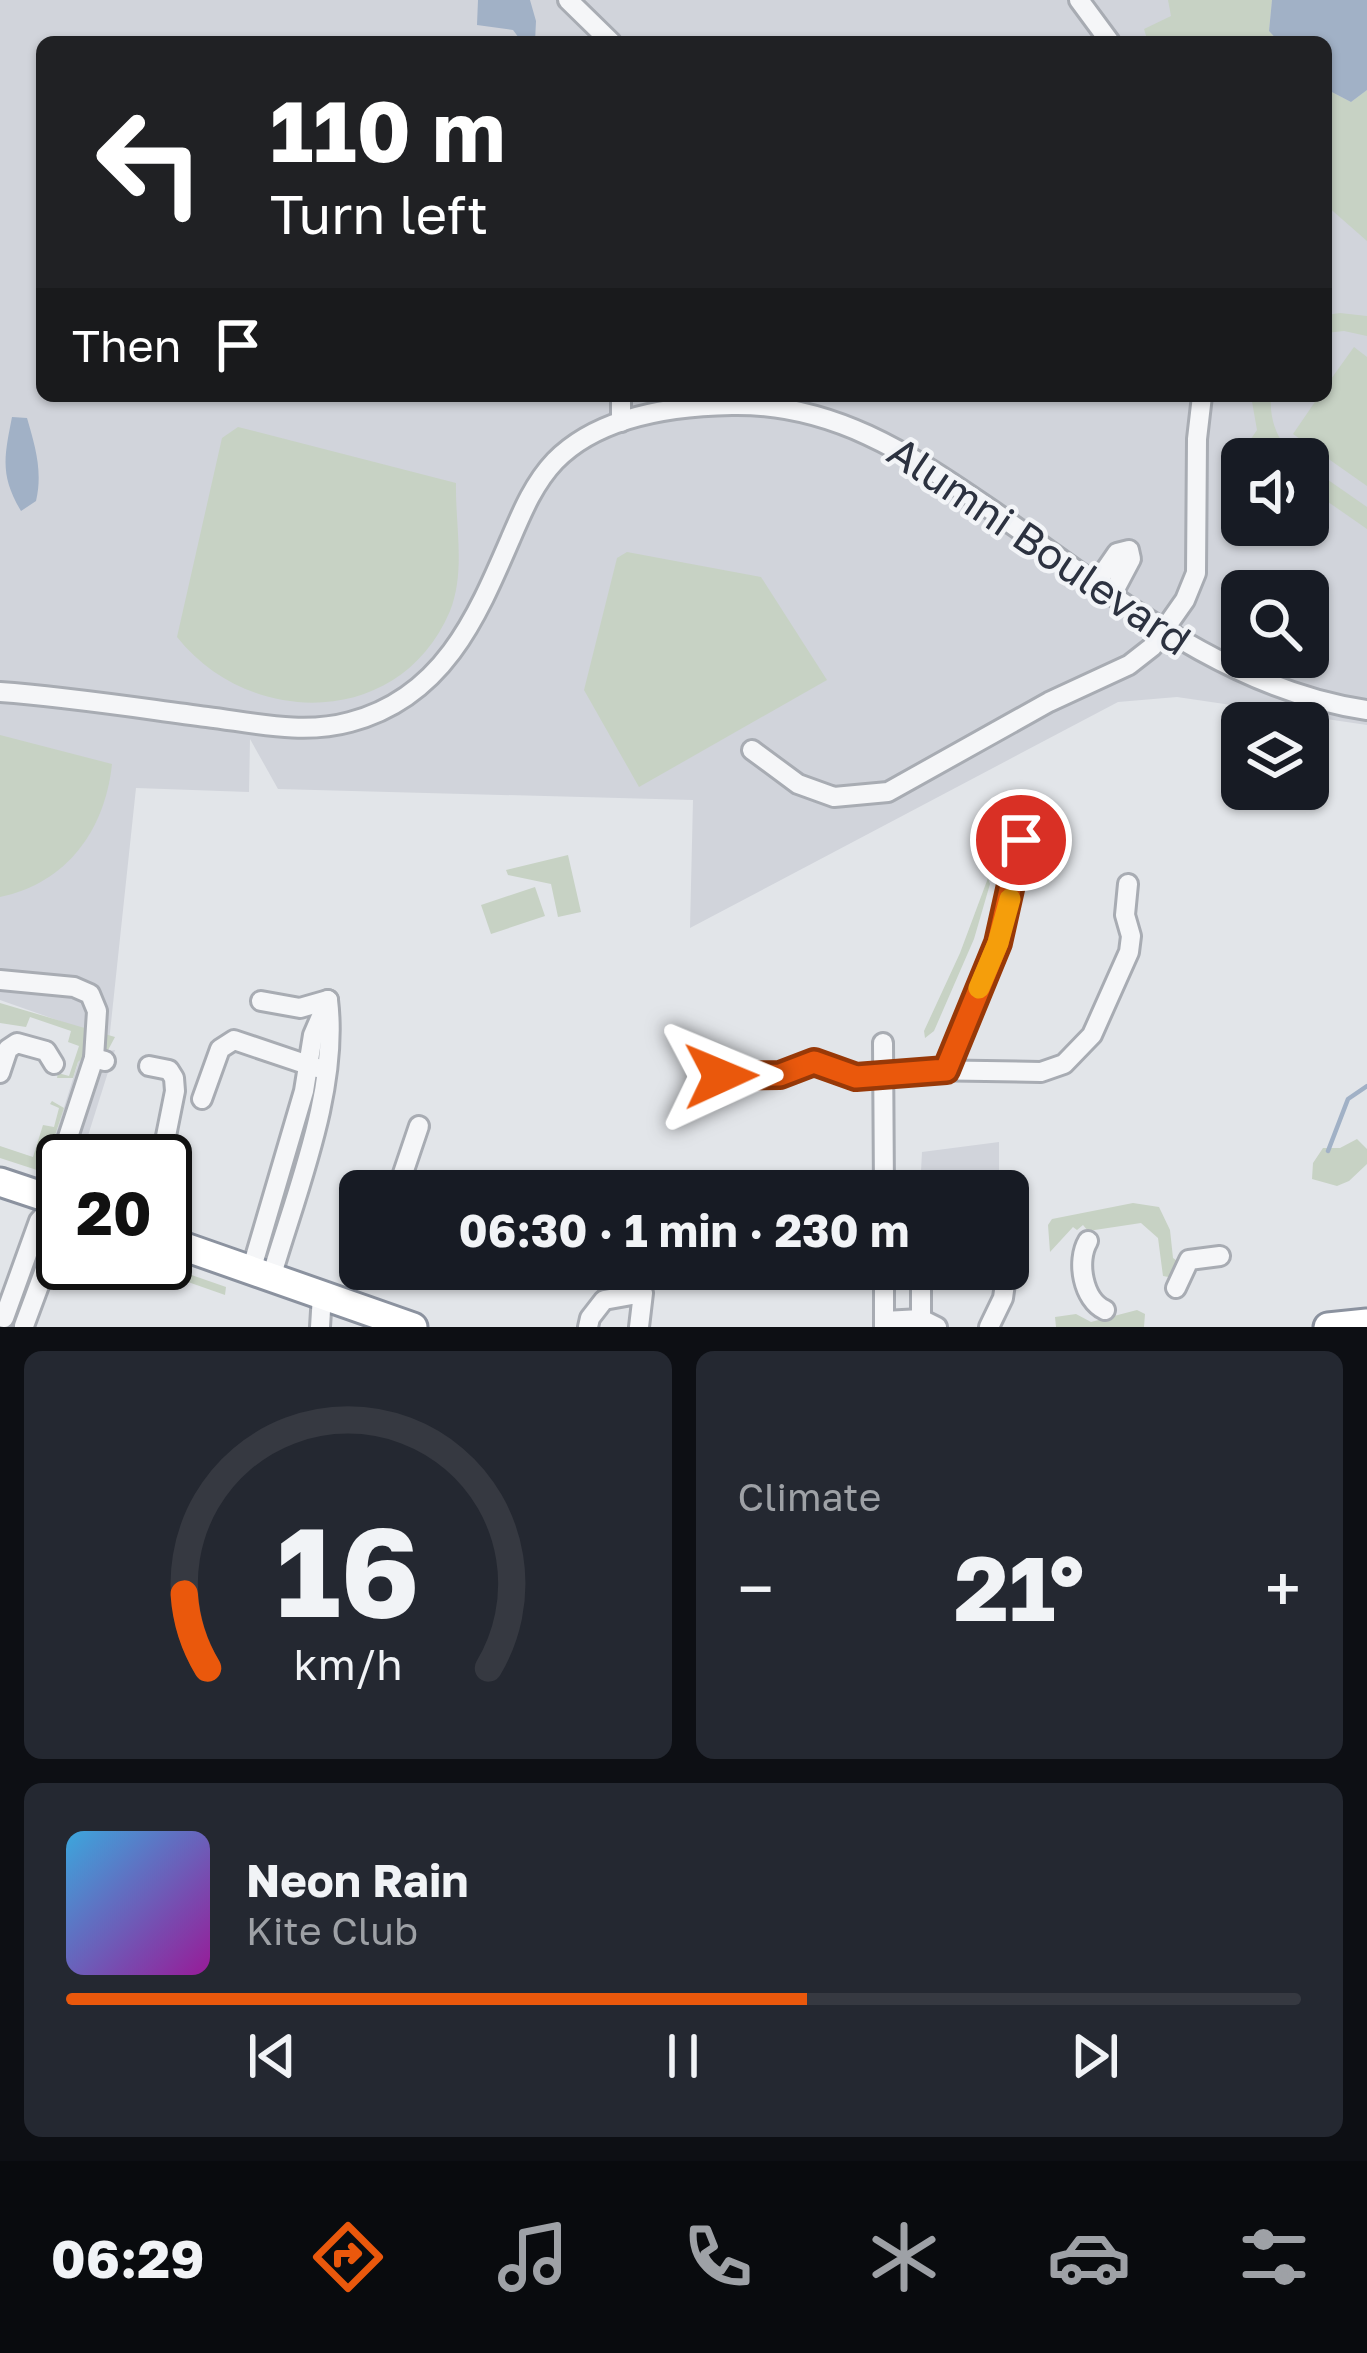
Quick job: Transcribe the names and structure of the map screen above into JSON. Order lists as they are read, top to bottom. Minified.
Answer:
{"streets":{"street":["Alumni Boulevard"]},"page":{"turn":["110 m","Turn left"],"then":"Then","limit":"20","trip":"06:30 · 1 min · 230 m","tile":"Climate","heat":["−","21°","+"],"song":["Neon Rain","Kite Club"],"tabs":"06:29","gauge":["16","km/h"]}}
